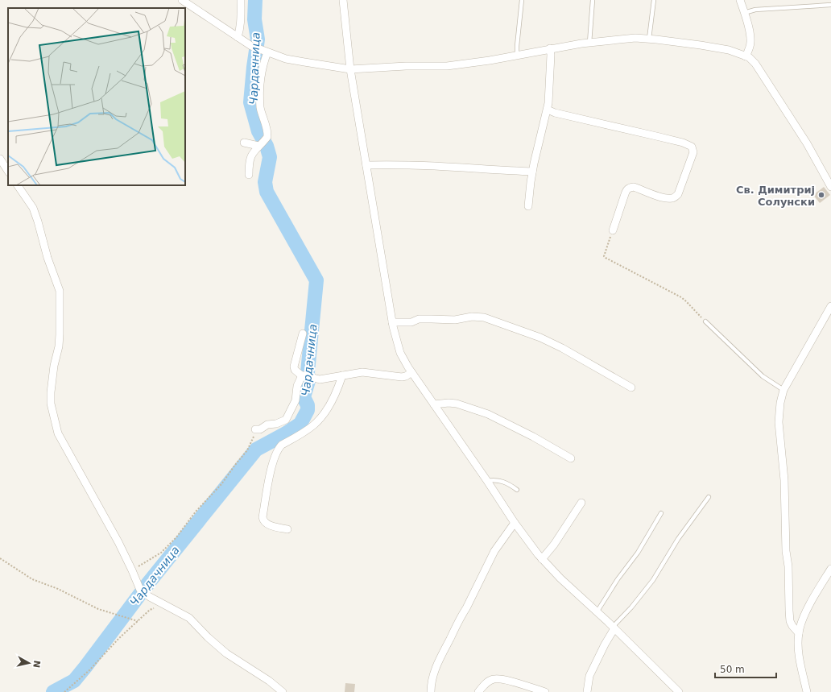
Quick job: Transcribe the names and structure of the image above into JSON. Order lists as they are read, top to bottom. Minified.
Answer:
{"water":["Чардачница"],"places":["Св. Димитриј Солунски"],"scale_bar":"50 m","north":"right"}
